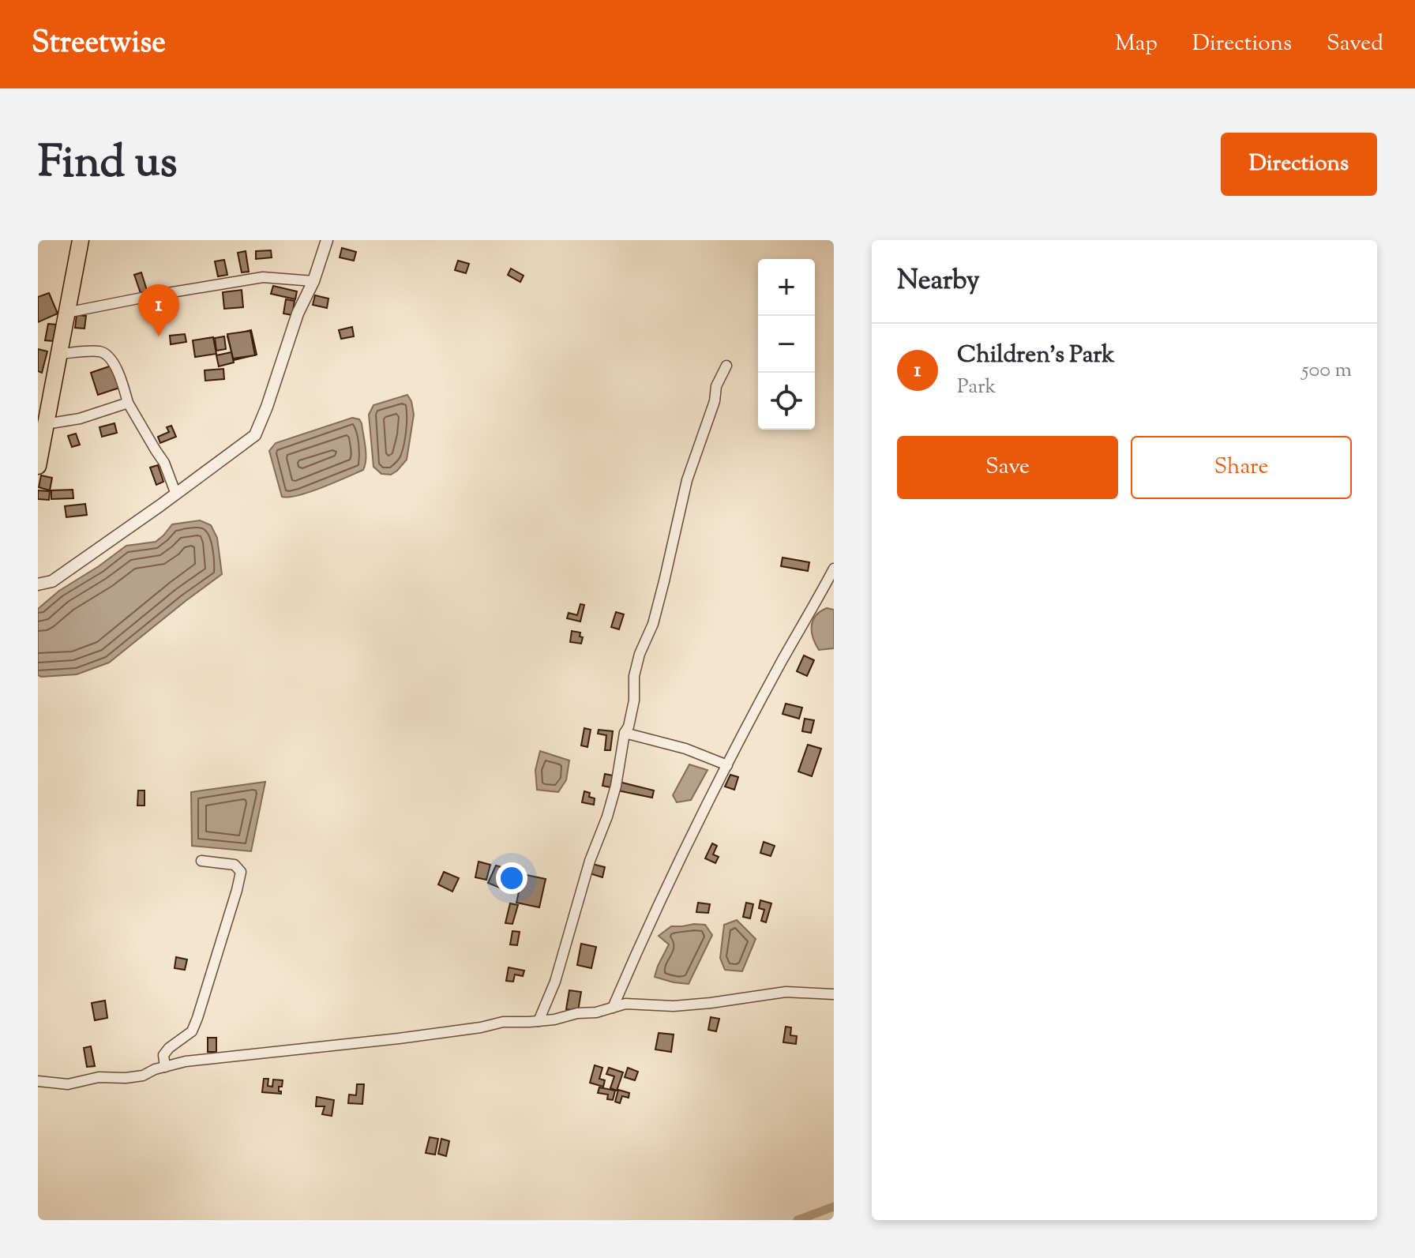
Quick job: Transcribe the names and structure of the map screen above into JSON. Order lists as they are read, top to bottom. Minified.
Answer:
{"page":{"header":"Streetwise","nav":["Map","Directions","Saved"],"title":"Find us","buttons":["Directions",["Save","Share"]],"heading":"Nearby","map_buttons":["+","−"],"pins":"1","list":[{"mark":"1","name":"Children's Park","note":"Park","value":"500 m"}]}}
